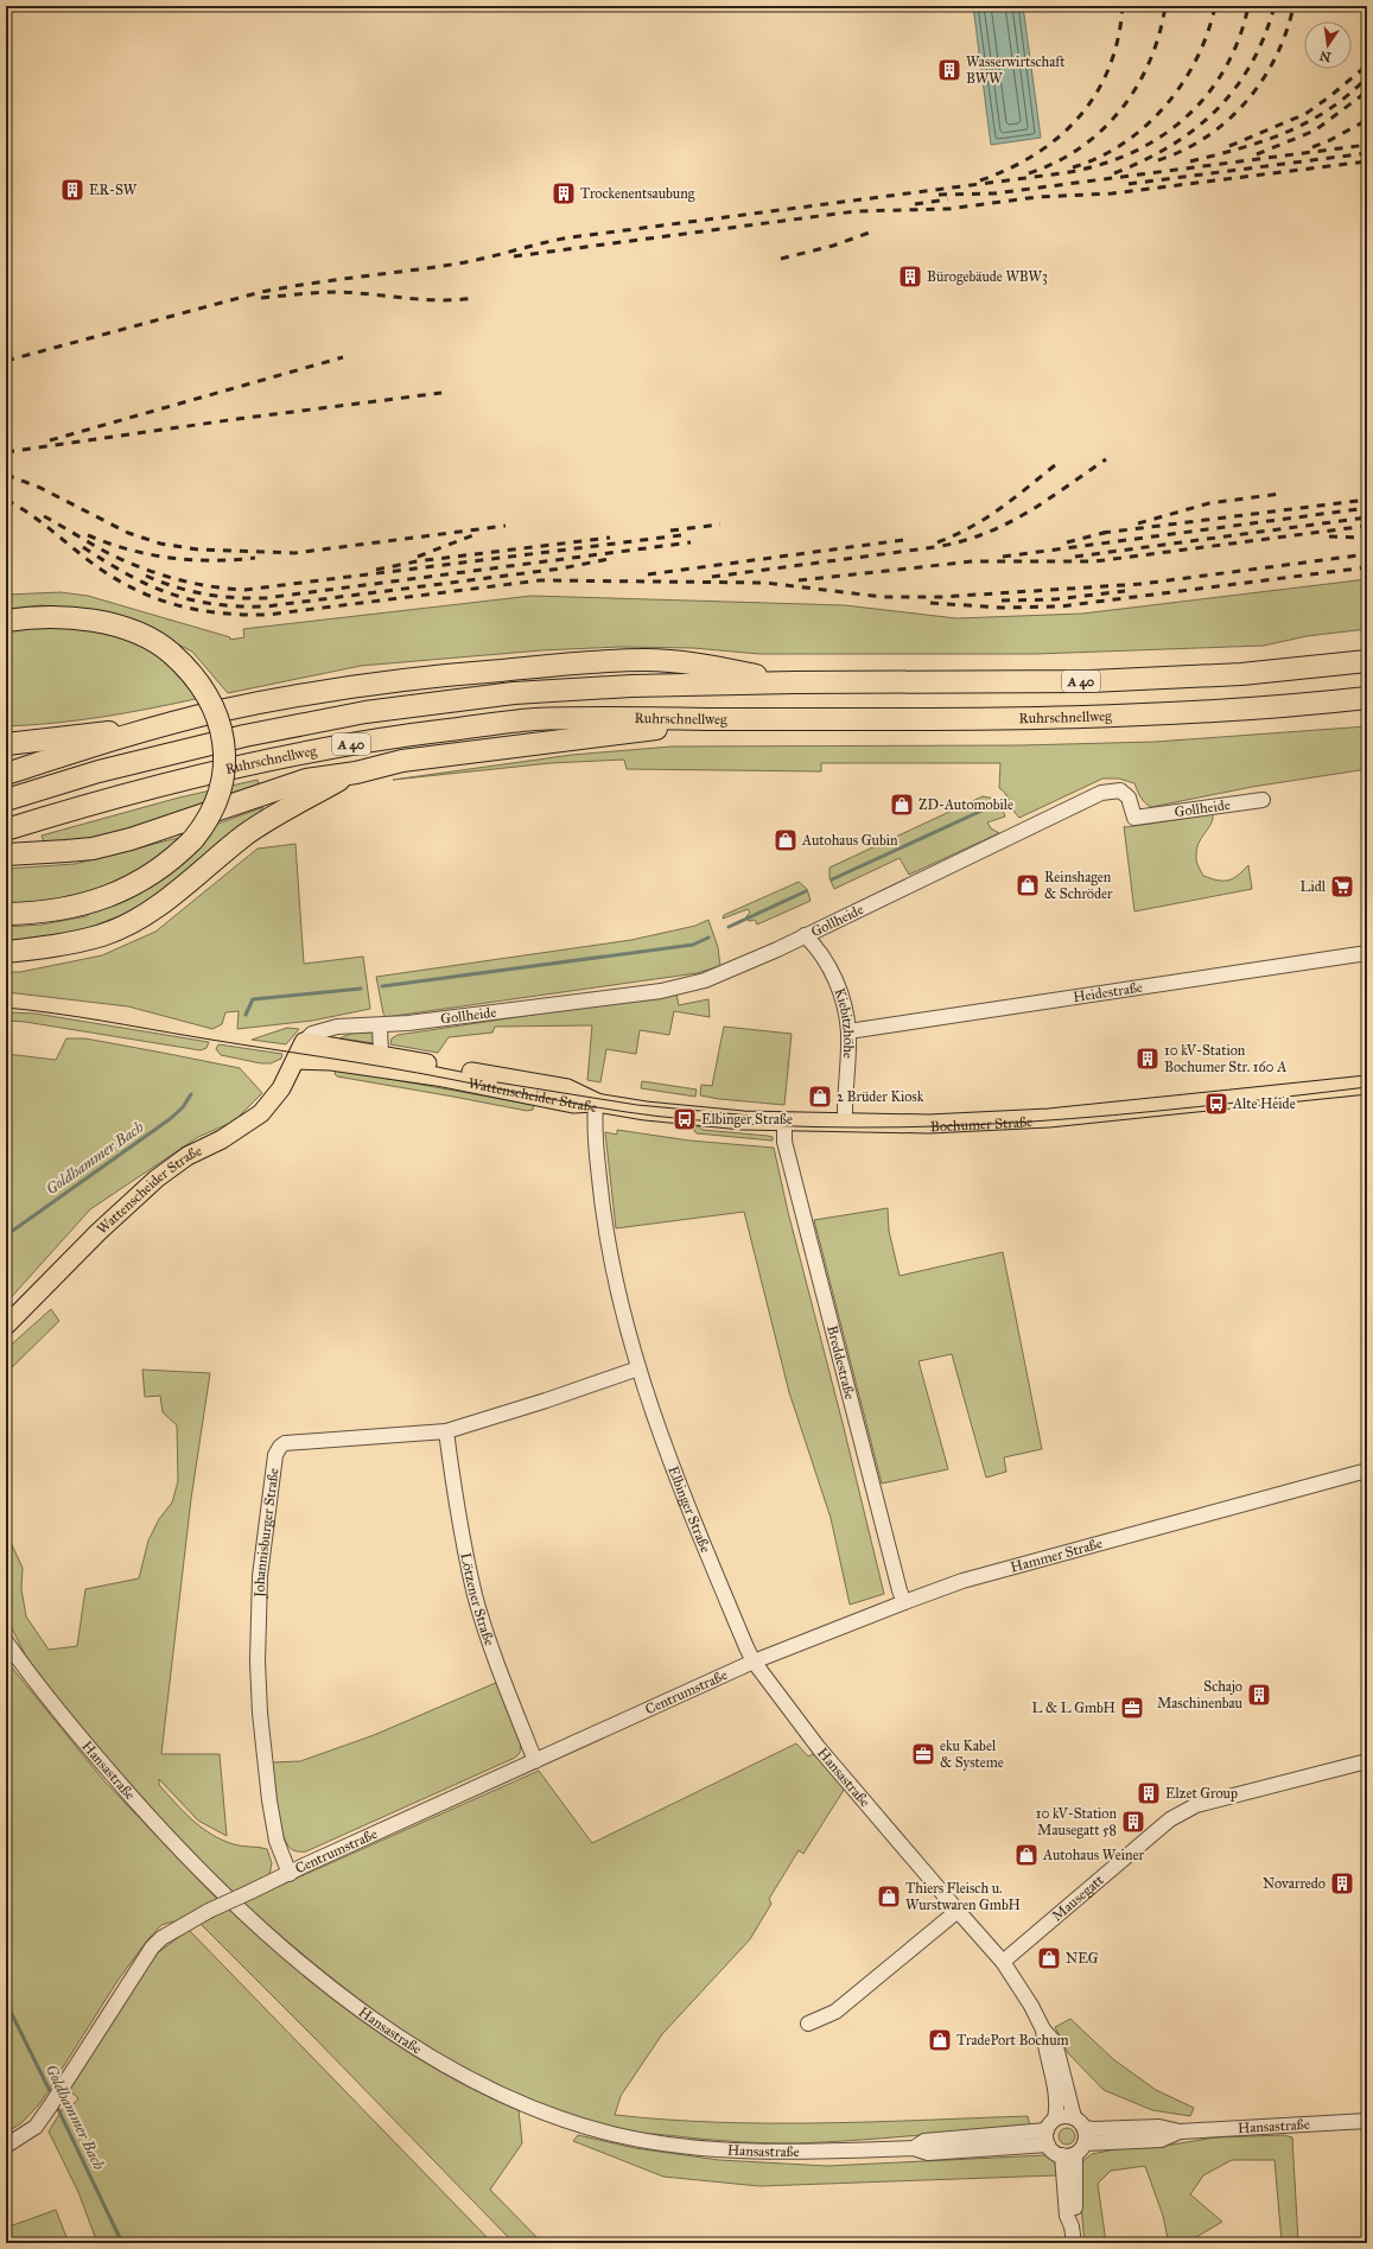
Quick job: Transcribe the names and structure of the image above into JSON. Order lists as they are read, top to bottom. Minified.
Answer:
{"streets":{"highway":["A 40","Ruhrschnellweg"],"main road":["Wattenscheider Straße","Bochumer Straße"],"street":["Gollheide","Heidestraße","Kiebitzhöhe","Breddestraße","Elbinger Straße","Johannisburger Straße","Hammer Straße","Lötzener Straße","Centrumstraße","Hansastraße","Mausegatt"]},"crossings":[["Gollheide","Kiebitzhöhe"],["Gollheide","Wattenscheider Straße"],["Heidestraße","Kiebitzhöhe"],["Kiebitzhöhe","Bochumer Straße"],["Wattenscheider Straße","Bochumer Straße"],["Wattenscheider Straße","Elbinger Straße"],["Bochumer Straße","Breddestraße"],["Bochumer Straße","Elbinger Straße"],["Breddestraße","Hammer Straße"],["Elbinger Straße","Johannisburger Straße"],["Elbinger Straße","Hammer Straße"],["Elbinger Straße","Centrumstraße"],["Elbinger Straße","Hansastraße"],["Johannisburger Straße","Lötzener Straße"],["Johannisburger Straße","Centrumstraße"],["Hammer Straße","Centrumstraße"],["Hammer Straße","Hansastraße"],["Lötzener Straße","Centrumstraße"],["Centrumstraße","Hansastraße"],["Hansastraße","Mausegatt"]],"water":["Goldhammer Bach"],"places":{"building":["Wasserwirtschaft BWW","ER-SW","Trockenentsaubung","Bürogebäude WBW3","10 kV-Station Bochumer Str. 160 A","Schajo Maschinenbau","Elzet Group","10 kV-Station Mausegatt 58","Novarredo"],"shop":["ZD-Automobile","Autohaus Gubin","Reinshagen & Schröder","2 Brüder Kiosk","Autohaus Weiner","Thiers Fleisch u. Wurstwaren GmbH","NEG","TradePort Bochum"],"supermarket":["Lidl"],"bus stop":["Alte Heide","Elbinger Straße"],"office":["L & L GmbH","eku Kabel & Systeme"]},"north":"bottom"}
